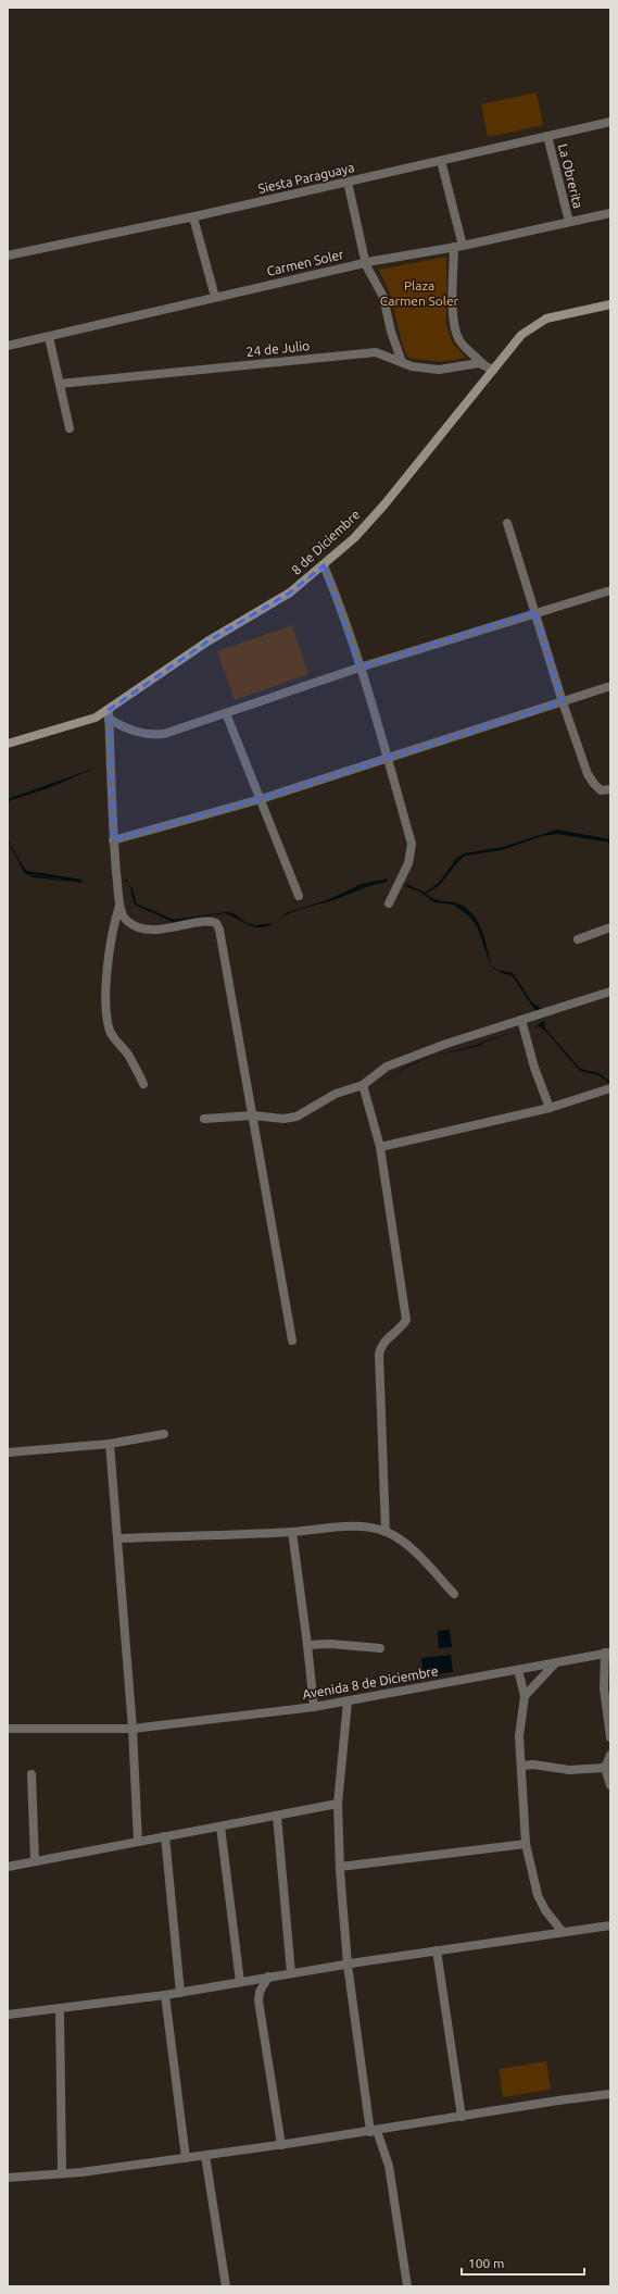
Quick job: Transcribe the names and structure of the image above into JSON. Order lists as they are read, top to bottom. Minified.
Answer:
{"streets":{"street":["La Obrerita","Siesta Paraguaya","Carmen Soler","24 de Julio","8 de Diciembre","Avenida 8 de Diciembre"]},"crossings":[["La Obrerita","Siesta Paraguaya"],["La Obrerita","Carmen Soler"]],"parks":["Plaza Carmen Soler"],"scale_bar":"100 m"}
